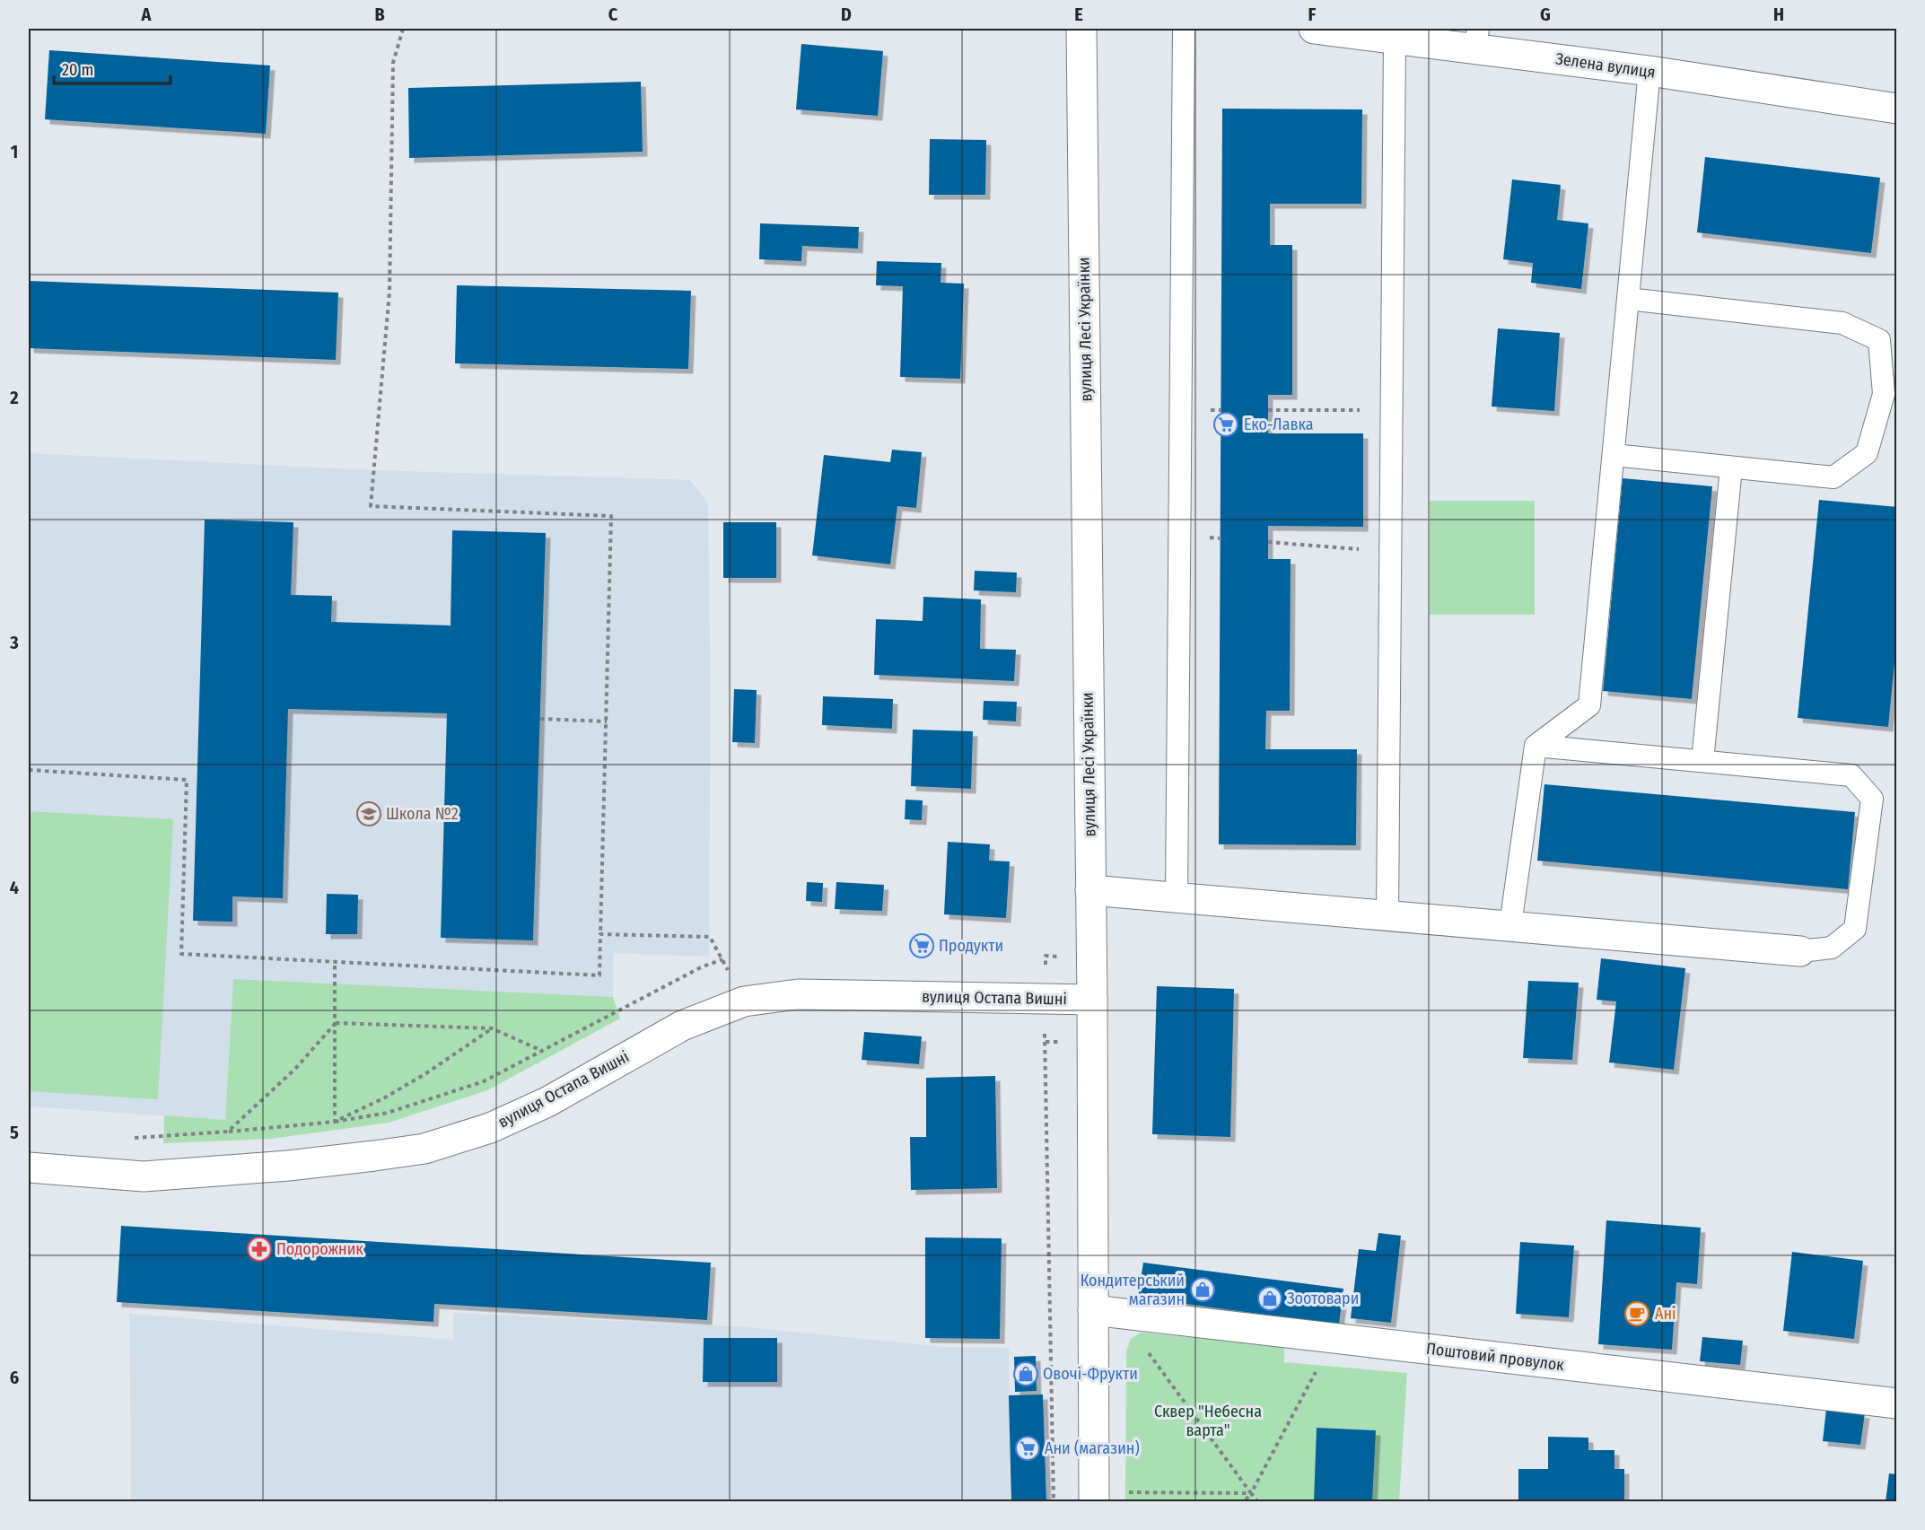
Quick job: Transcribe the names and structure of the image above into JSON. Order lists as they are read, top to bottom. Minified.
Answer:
{"streets":{"street":["Зелена вулиця","вулиця Лесі Українки","вулиця Остапа Вишні","Поштовий провулок"]},"crossings":[["вулиця Лесі Українки","вулиця Остапа Вишні"],["вулиця Лесі Українки","Поштовий провулок"]],"parks":["Сквер \"Небесна варта\""],"places":{"supermarket":["Еко-Лавка","Продукти","Ани (магазин)"],"school or university":["Школа №2"],"pharmacy":["Подорожник"],"shop":["Кондитерський магазин","Зоотовари","Овочі-Фрукти"],"cafe":["Ані"]},"scale_bar":"20 m","grid":{"columns":["A","B","C","D","E","F","G","H"],"rows":["1","2","3","4","5","6"]}}
